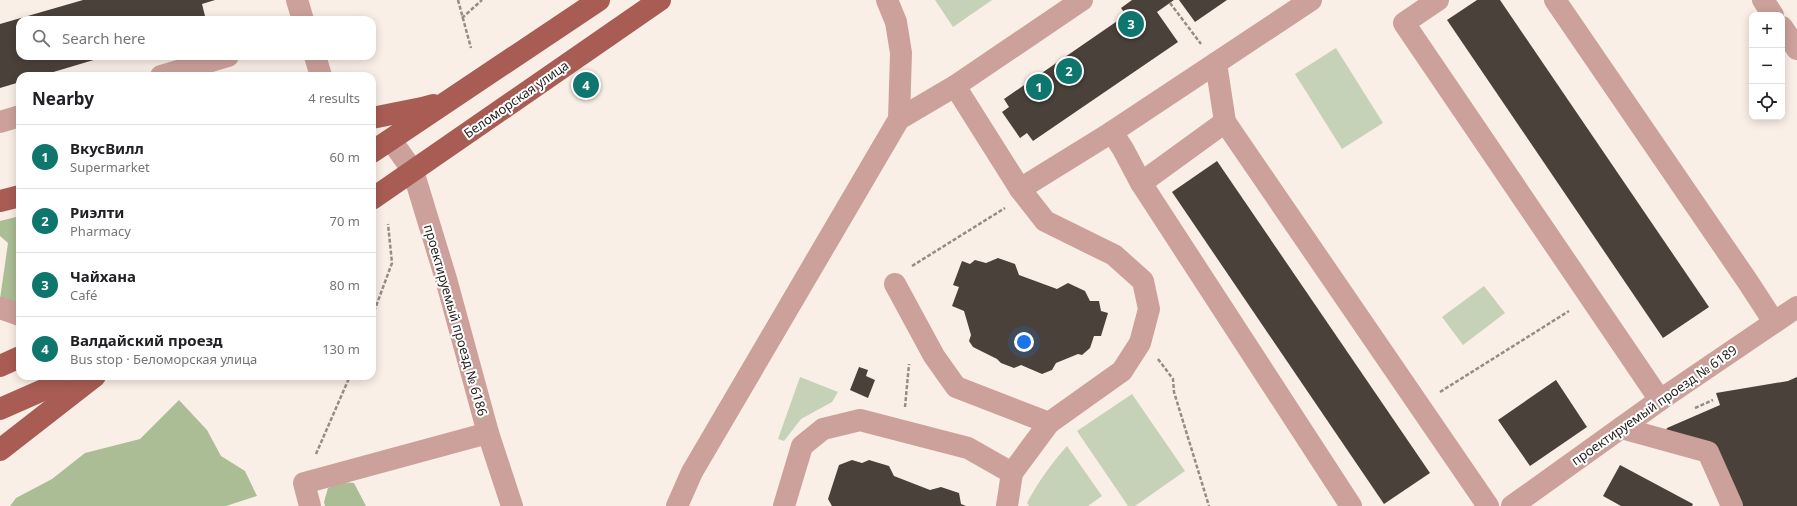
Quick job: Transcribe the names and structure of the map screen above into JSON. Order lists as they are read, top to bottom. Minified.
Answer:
{"streets":{"main road":["Беломорская улица"],"street":["проектируемый проезд № 6186","проектируемый проезд № 6189"]},"crossings":[["Беломорская улица","проектируемый проезд № 6186"]],"page":{"pins":["3","2","4","1"],"map_buttons":["+","−"],"search":"Search here","heading":["Nearby","4 results"],"list":[{"mark":"1","name":"ВкусВилл","note":"Supermarket","value":"60 m"},{"mark":"2","name":"Риэлти","note":"Pharmacy","value":"70 m"},{"mark":"3","name":"Чайхана","note":"Café","value":"80 m"},{"mark":"4","name":"Валдайский проезд","note":"Bus stop · Беломорская улица","value":"130 m"}]}}
